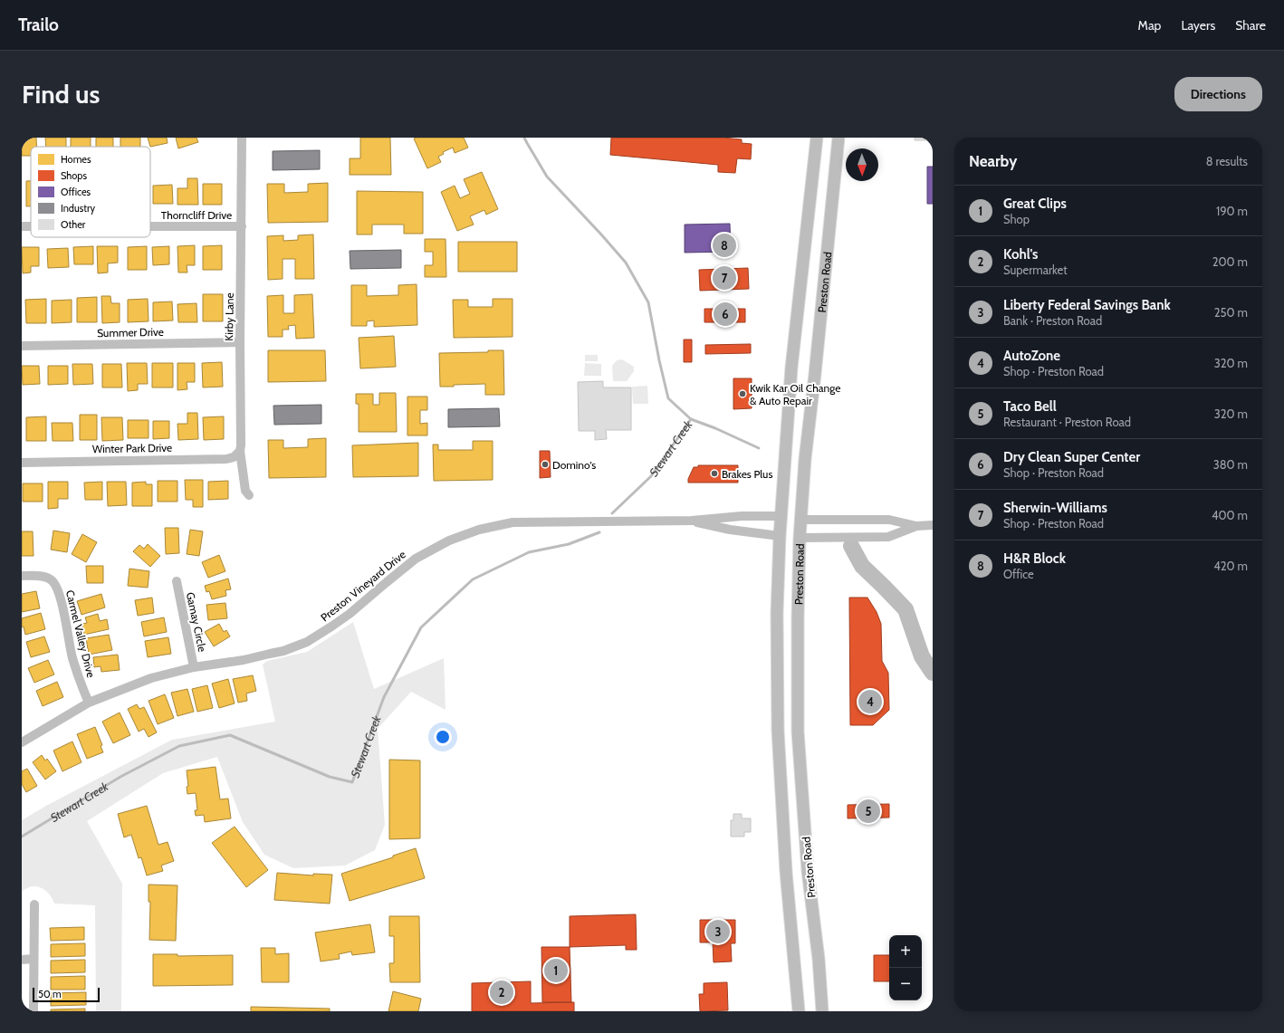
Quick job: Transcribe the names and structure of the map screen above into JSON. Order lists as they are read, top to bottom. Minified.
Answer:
{"streets":{"main road":["Preston Road"],"street":["Thorncliff Drive","Kirby Lane","Summer Drive","Winter Park Drive","Preston Vineyard Drive","Gamay Circle","Carmel Valley Drive"]},"crossings":[["Thorncliff Drive","Kirby Lane"],["Preston Road","Preston Vineyard Drive"],["Kirby Lane","Summer Drive"],["Kirby Lane","Winter Park Drive"],["Preston Vineyard Drive","Gamay Circle"],["Preston Vineyard Drive","Carmel Valley Drive"]],"water":["Stewart Creek"],"places":["Kwik Kar Oil Change & Auto Repair","Domino's","Brakes Plus"],"legend":["Homes","Shops","Offices","Industry","Other"],"scale_bar":"50 m","north":"bottom","page":{"header":"Trailo","nav":["Map","Layers","Share"],"buttons":"Directions","title":"Find us","heading":["Nearby","8 results"],"list":[{"mark":"1","name":"Great Clips","note":"Shop","value":"190 m"},{"mark":"2","name":"Kohl's","note":"Supermarket","value":"200 m"},{"mark":"3","name":"Liberty Federal Savings Bank","note":"Bank · Preston Road","value":"250 m"},{"mark":"4","name":"AutoZone","note":"Shop · Preston Road","value":"320 m"},{"mark":"5","name":"Taco Bell","note":"Restaurant · Preston Road","value":"320 m"},{"mark":"6","name":"Dry Clean Super Center","note":"Shop · Preston Road","value":"380 m"},{"mark":"7","name":"Sherwin-Williams","note":"Shop · Preston Road","value":"400 m"},{"mark":"8","name":"H&R Block","note":"Office","value":"420 m"}],"pins":["8","7","6","4","5","3","1","2"],"map_buttons":["+","−"],"scale":"50 m"}}
